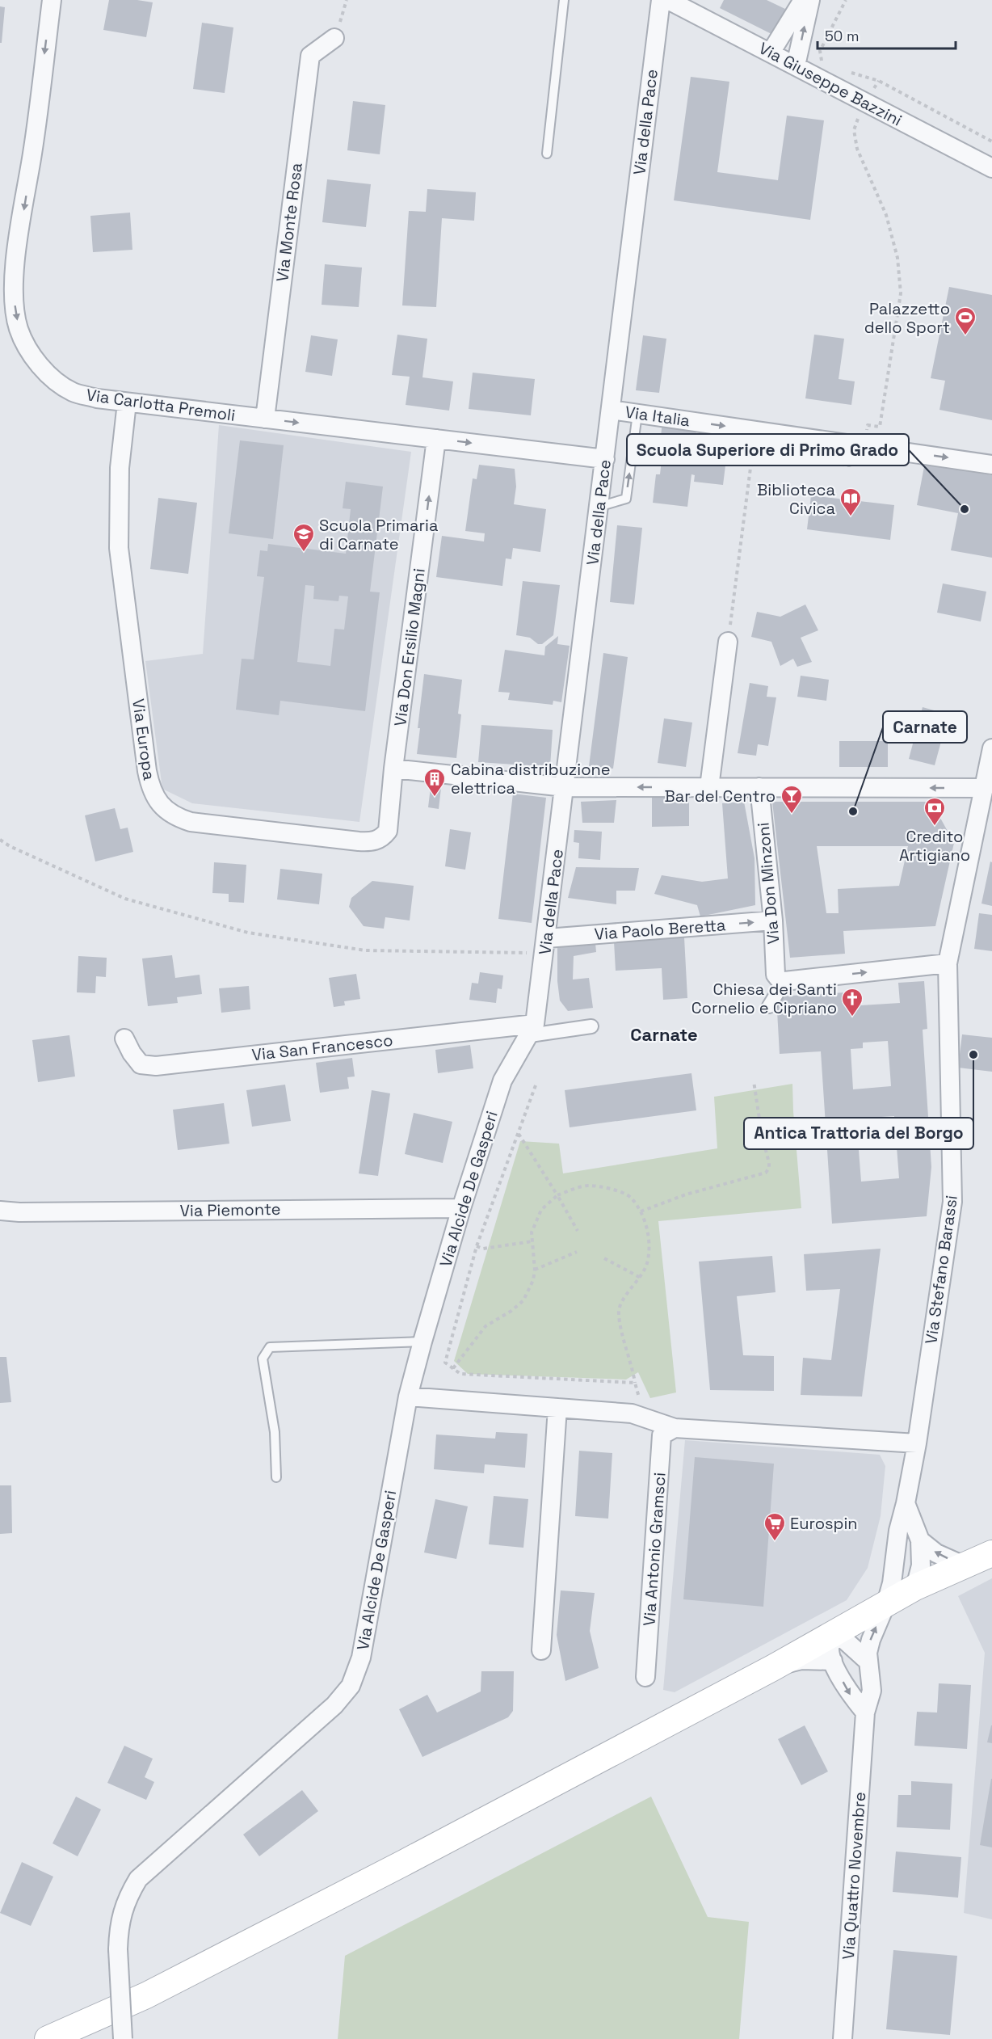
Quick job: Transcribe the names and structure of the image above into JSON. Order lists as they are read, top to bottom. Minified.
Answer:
{"streets":{"street":["Via Giuseppe Bazzini","Via della Pace","Via Monte Rosa","Via Carlotta Premoli","Via Italia","Via Don Ersilio Magni","Via Europa","Via Don Minzoni","Via Paolo Beretta","Via San Francesco","Via Alcide De Gasperi","Via Piemonte","Via Stefano Barassi","Via Antonio Gramsci","Via Quattro Novembre"]},"crossings":[["Via della Pace","Via Carlotta Premoli"],["Via della Pace","Via Italia"],["Via della Pace","Via Paolo Beretta"],["Via della Pace","Via San Francesco"],["Via della Pace","Via Alcide De Gasperi"],["Via Monte Rosa","Via Carlotta Premoli"],["Via Carlotta Premoli","Via Don Ersilio Magni"],["Via Carlotta Premoli","Via Europa"],["Via Don Ersilio Magni","Via Europa"],["Via Don Minzoni","Via Paolo Beretta"],["Via San Francesco","Via Alcide De Gasperi"],["Via Alcide De Gasperi","Via Piemonte"],["Via Stefano Barassi","Via Quattro Novembre"]],"one_way":["Via Italia","Via Don Ersilio Magni"],"districts":["Carnate"],"places":{"sports":["Palazzetto dello Sport"],"other":["Scuola Superiore di Primo Grado","Carnate","Antica Trattoria del Borgo"],"library":["Biblioteca Civica"],"school or university":["Scuola Primaria di Carnate"],"building":["Cabina distribuzione elettrica"],"bar":["Bar del Centro"],"bank":["Credito Artigiano"],"church":["Chiesa dei Santi Cornelio e Cipriano"],"supermarket":["Eurospin"]},"scale_bar":"50 m"}
